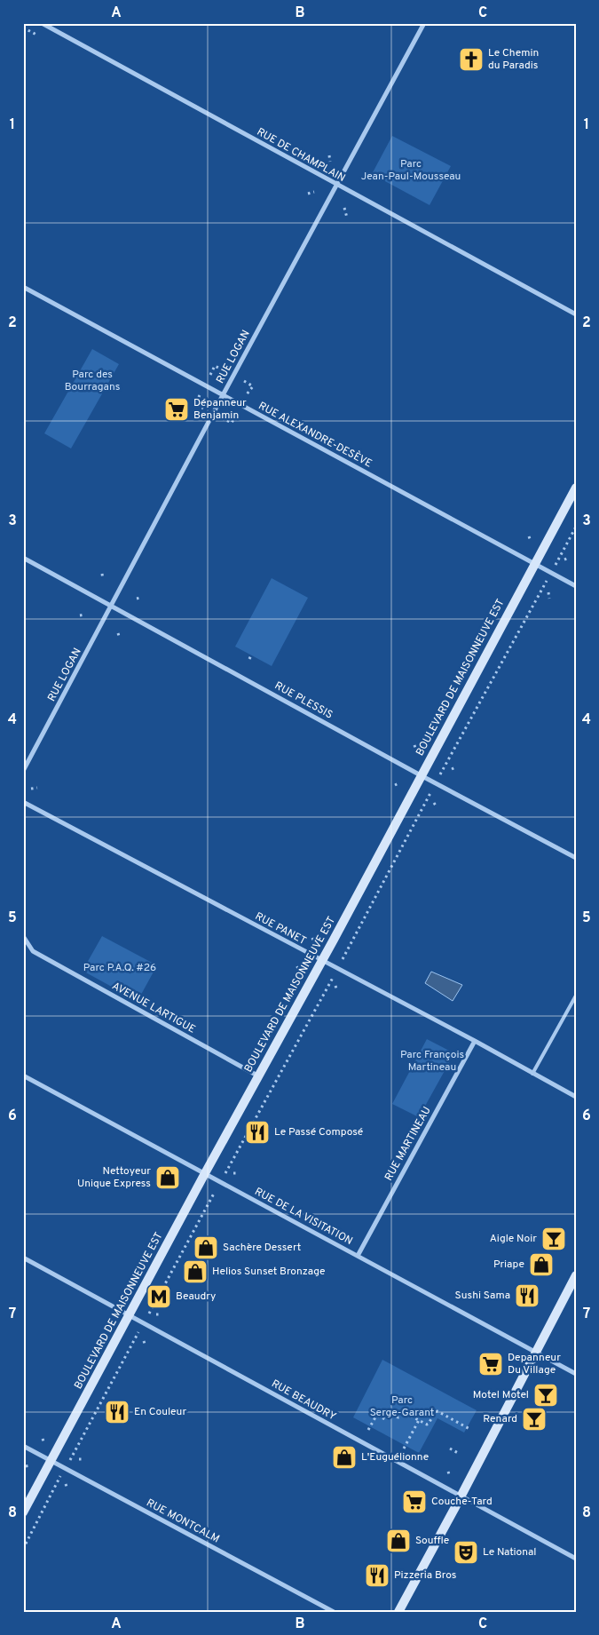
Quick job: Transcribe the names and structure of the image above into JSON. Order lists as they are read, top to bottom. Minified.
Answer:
{"streets":{"street":["RUE DE CHAMPLAIN","RUE LOGAN","RUE ALEXANDRE-DESÈVE","BOULEVARD DE MAISONNEUVE EST","RUE PLESSIS","RUE PANET","AVENUE LARTIGUE","RUE MARTINEAU","RUE DE LA VISITATION","RUE BEAUDRY","RUE MONTCALM"]},"crossings":[["RUE DE CHAMPLAIN","RUE LOGAN"],["RUE LOGAN","RUE ALEXANDRE-DESÈVE"],["RUE LOGAN","RUE PLESSIS"],["RUE ALEXANDRE-DESÈVE","BOULEVARD DE MAISONNEUVE EST"],["BOULEVARD DE MAISONNEUVE EST","RUE PLESSIS"],["BOULEVARD DE MAISONNEUVE EST","RUE PANET"],["BOULEVARD DE MAISONNEUVE EST","AVENUE LARTIGUE"],["BOULEVARD DE MAISONNEUVE EST","RUE DE LA VISITATION"],["BOULEVARD DE MAISONNEUVE EST","RUE BEAUDRY"],["BOULEVARD DE MAISONNEUVE EST","RUE MONTCALM"],["RUE PANET","RUE MARTINEAU"],["RUE MARTINEAU","RUE DE LA VISITATION"]],"parks":["Parc Jean-Paul-Mousseau","Parc des Bourragans","Parc P.A.Q. #26","Parc François Martineau","Parc Serge-Garant"],"places":{"church":["Le Chemin du Paradis"],"supermarket":["Dépanneur Benjamin","Depanneur Du Village","Couche-Tard"],"restaurant":["Le Passé Composé","Sushi Sama","En Couleur","Pizzeria Bros"],"shop":["Nettoyeur Unique Express","Sachère Dessert","Priape","Helios Sunset Bronzage","L'Euguélionne","Souffle"],"bar":["Aigle Noir","Motel Motel","Renard"],"metro station":["Beaudry"],"theatre":["Le National"]},"grid":{"columns":["A","B","C"],"rows":["1","2","3","4","5","6","7","8"]}}
